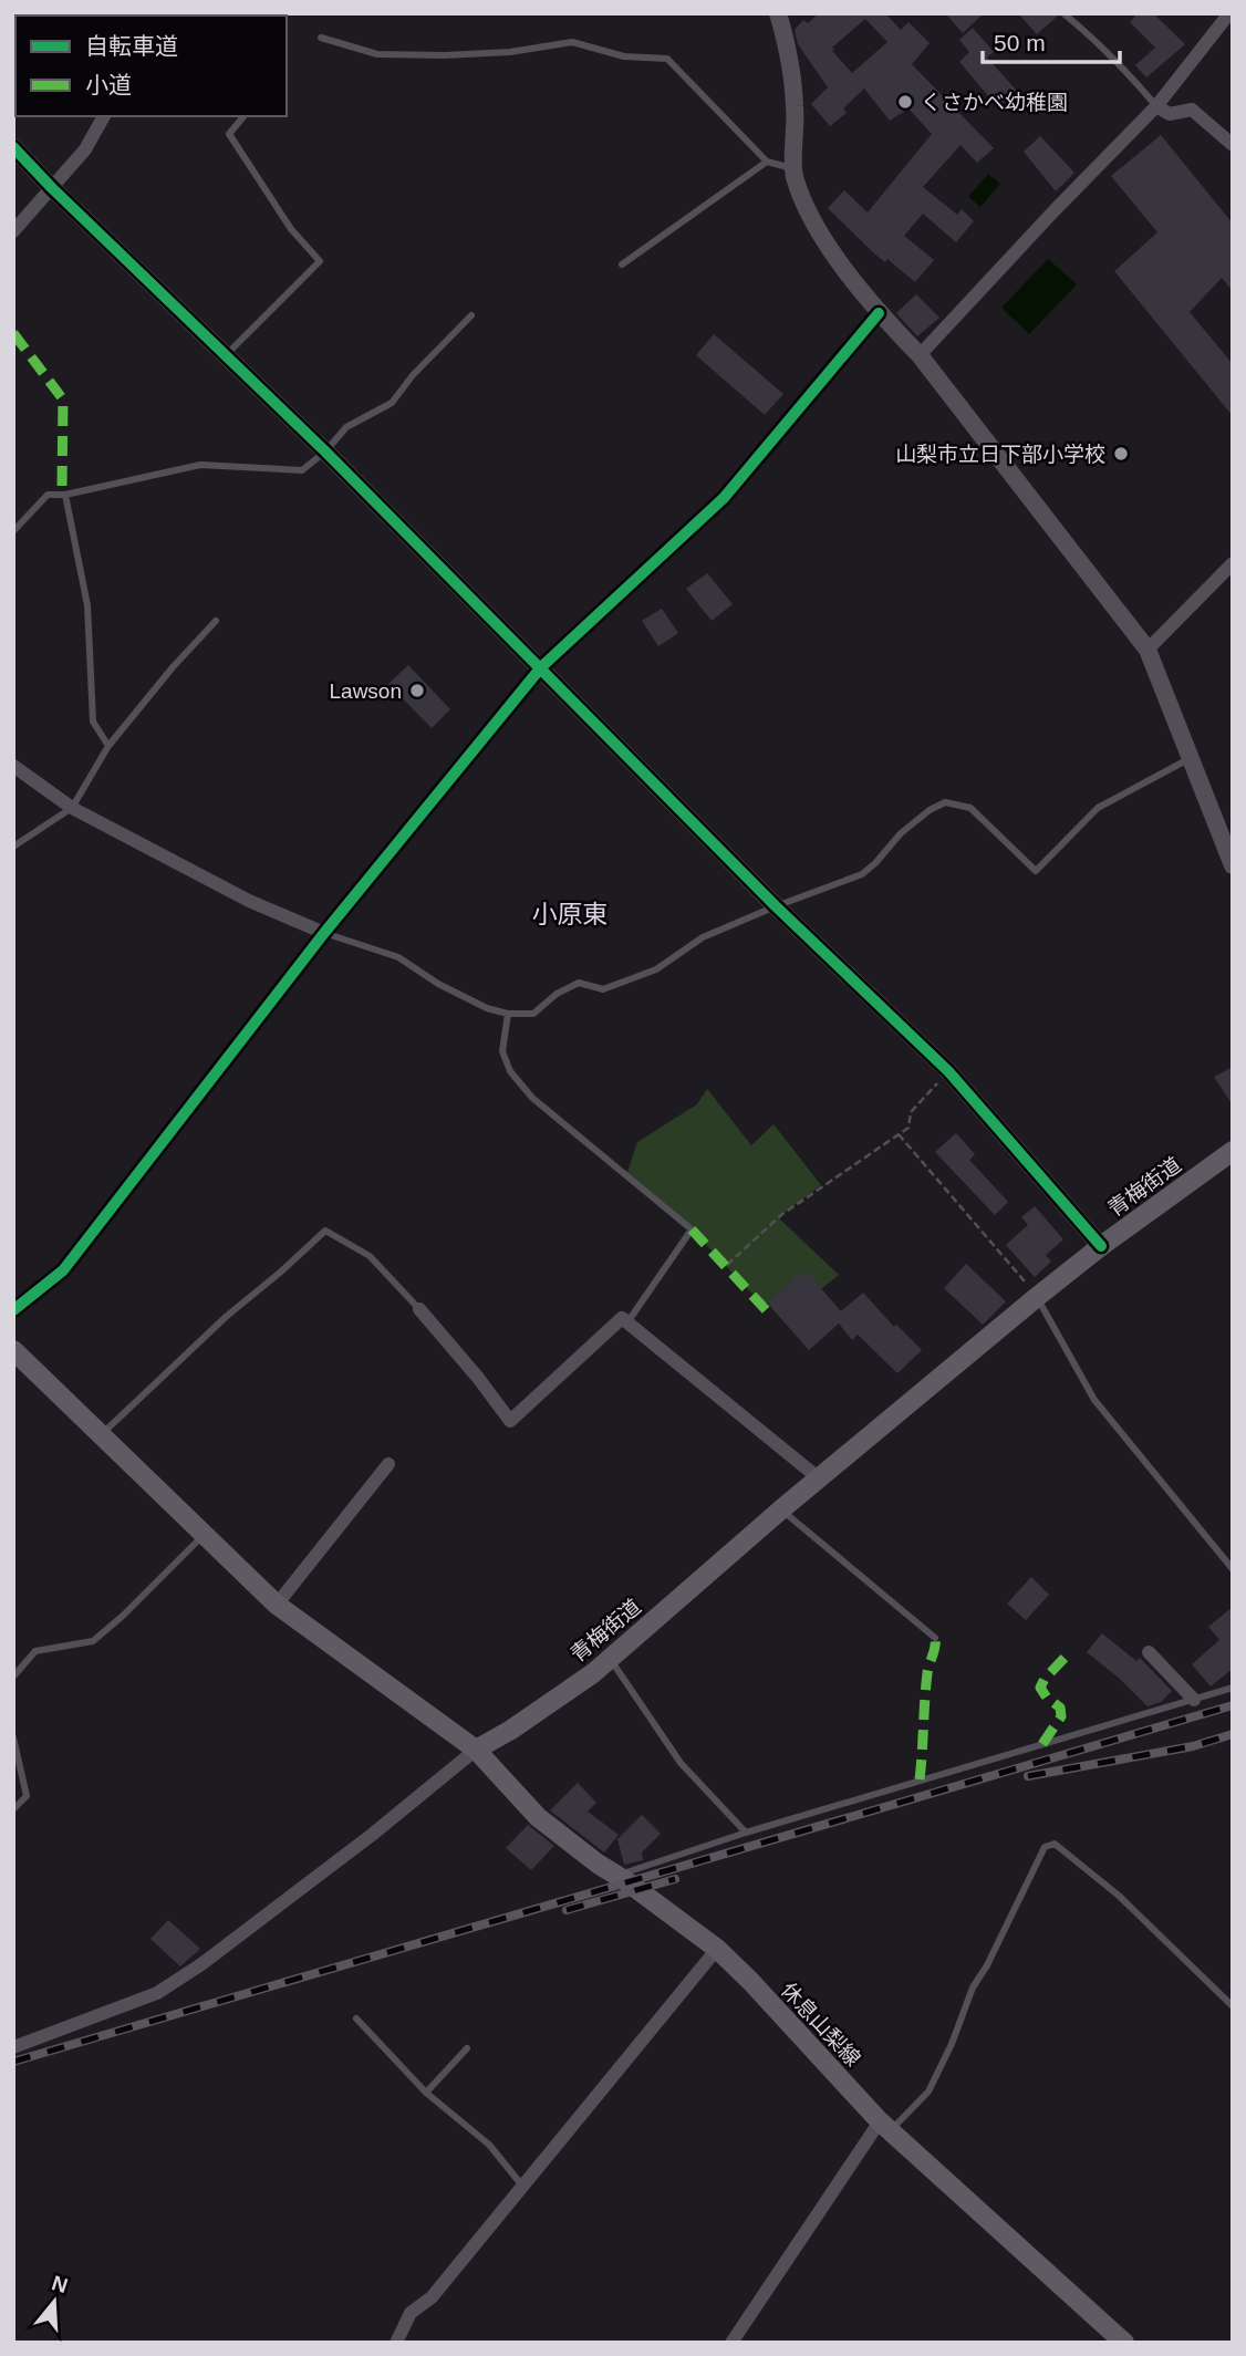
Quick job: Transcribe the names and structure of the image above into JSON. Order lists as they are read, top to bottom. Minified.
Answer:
{"streets":{"main road":["青梅街道","休息山梨線"]},"crossings":[["青梅街道","休息山梨線"]],"districts":["小原東"],"places":["くさかべ幼稚園","山梨市立日下部小学校","Lawson"],"legend":["自転車道","小道"],"scale_bar":"50 m","north":"top"}
